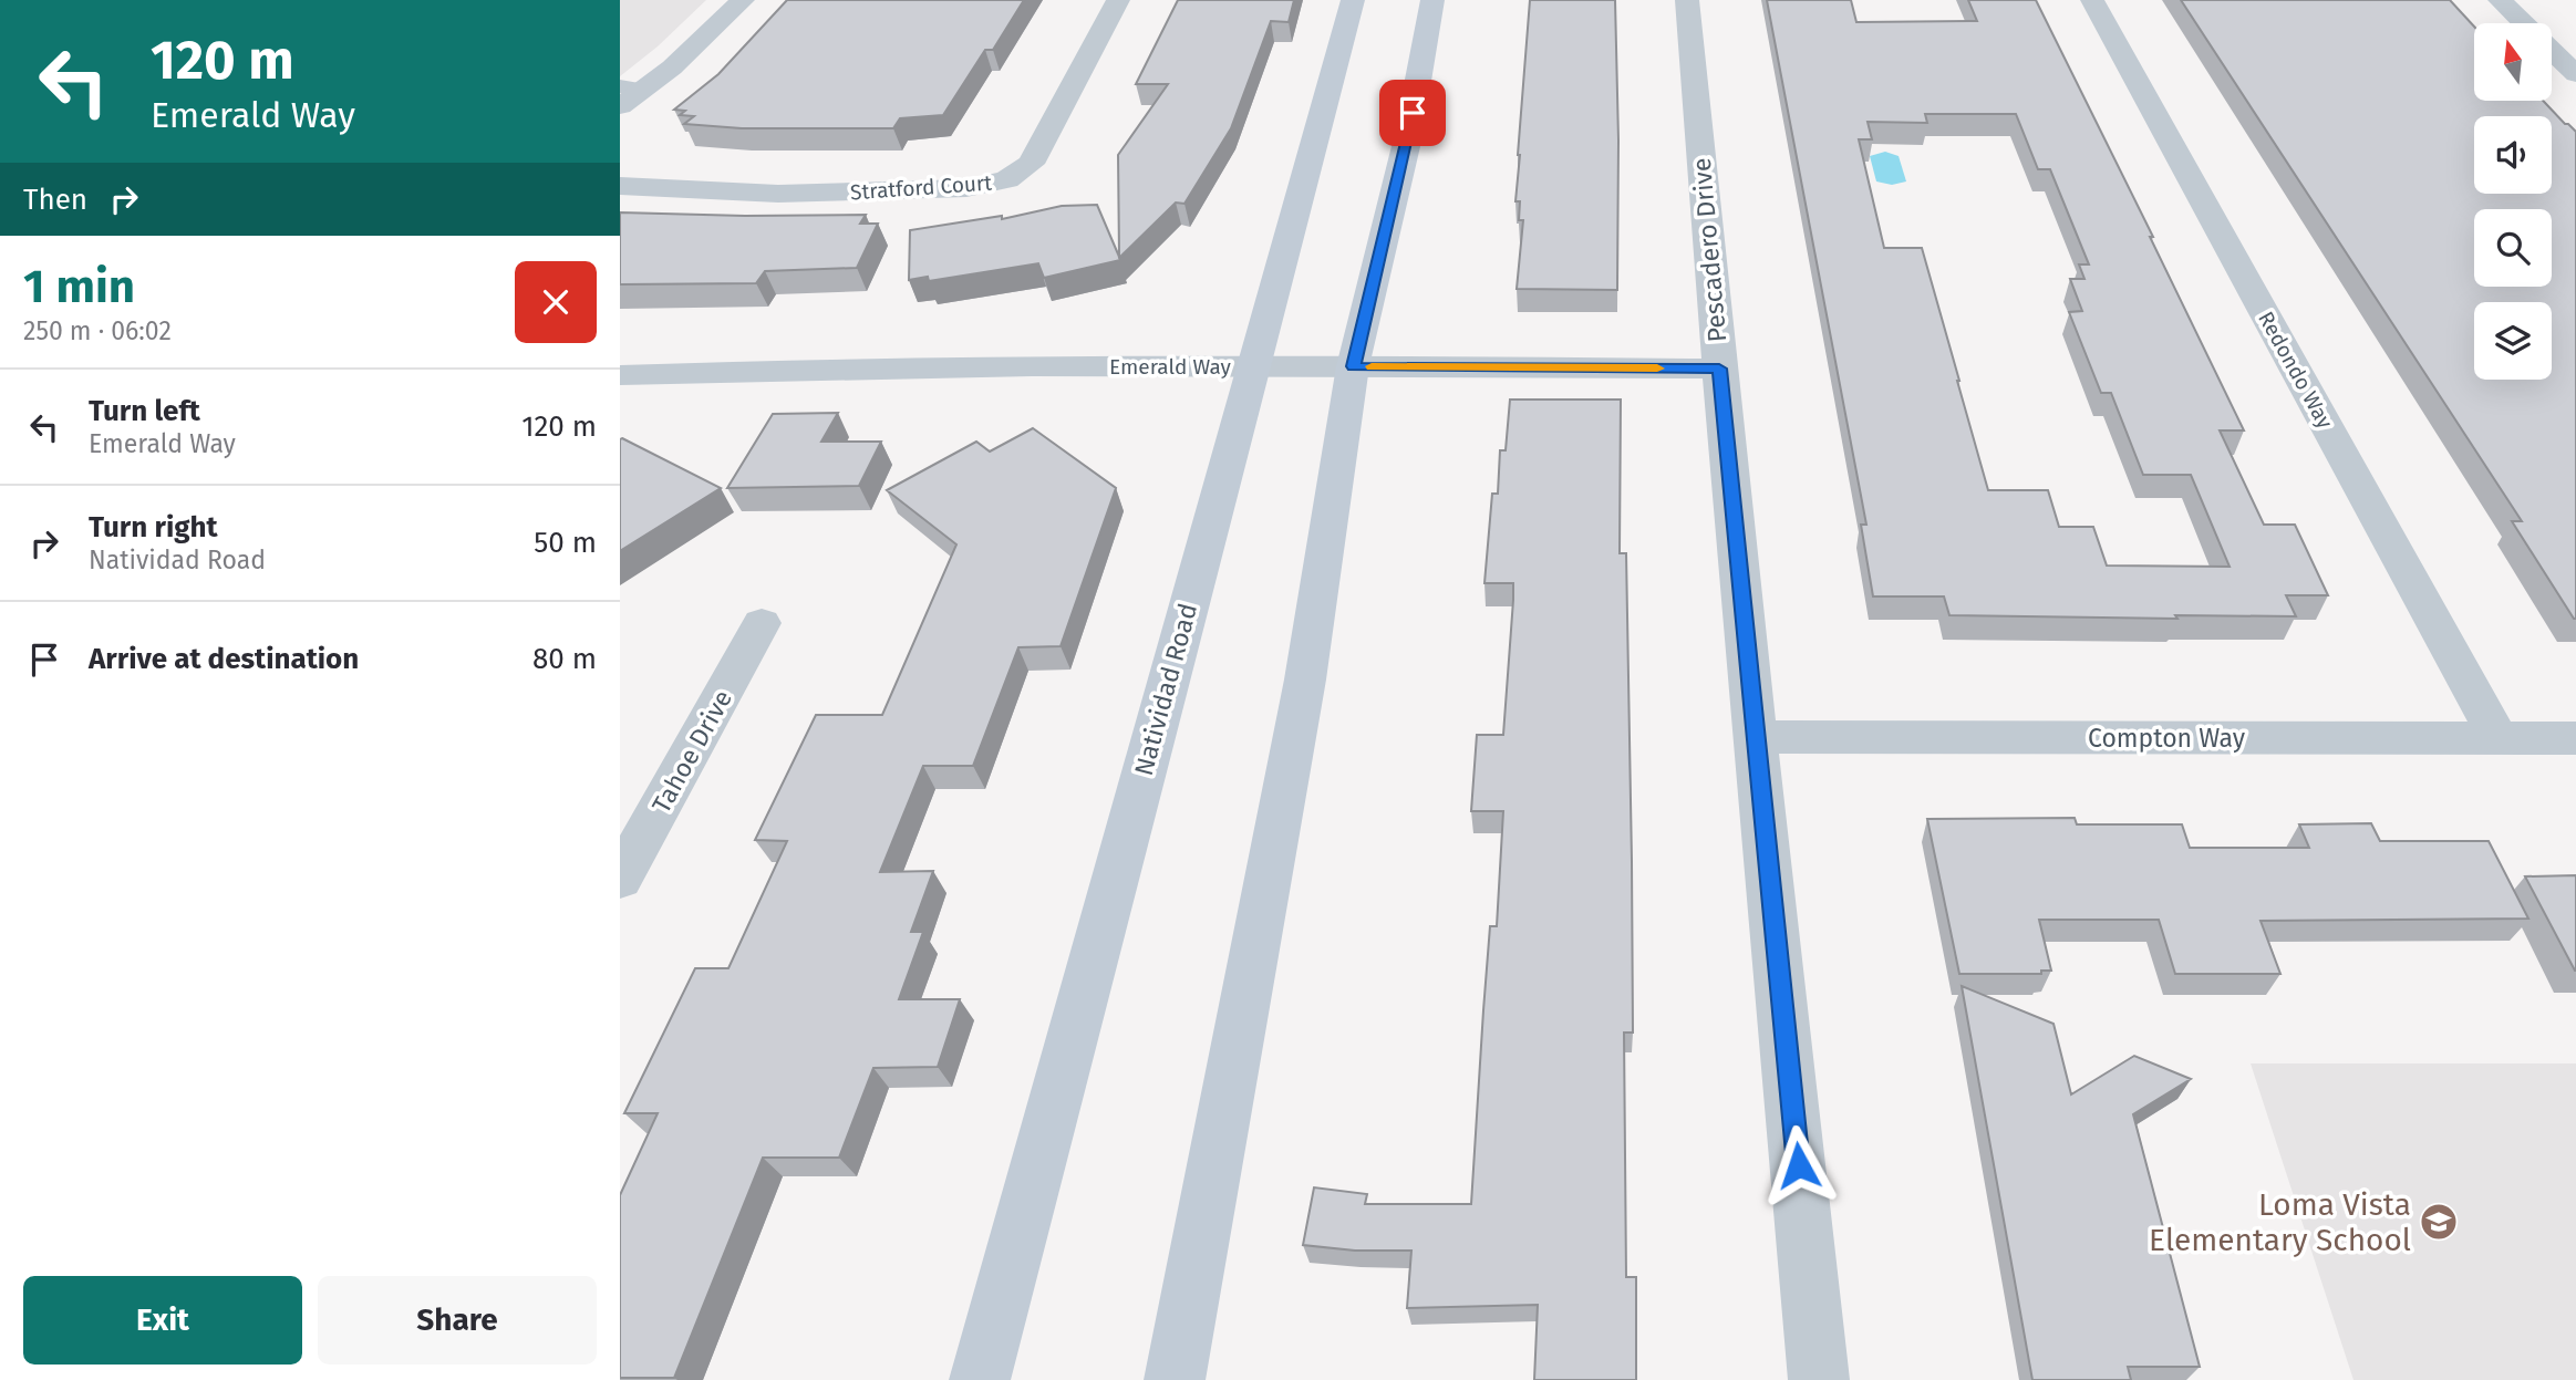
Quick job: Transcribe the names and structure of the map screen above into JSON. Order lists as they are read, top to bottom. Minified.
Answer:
{"streets":{"main road":["Natividad Road"],"street":["Stratford Court","Pescadero Drive","Emerald Way","Redondo Way","Compton Way","Tahoe Drive"]},"crossings":[["Pescadero Drive","Emerald Way"],["Pescadero Drive","Compton Way"],["Emerald Way","Natividad Road"],["Redondo Way","Compton Way"]],"places":{"school or university":["Loma Vista Elementary School"]},"north":"top","page":{"turn":["120 m","Emerald Way"],"then":"Then","heading":["1 min","250 m · 06:02"],"list":[{"name":"Turn left","note":"Emerald Way","value":"120 m"},{"name":"Turn right","note":"Natividad Road","value":"50 m"},{"name":"Arrive at destination","value":"80 m"}],"buttons":["Exit","Share"]}}
